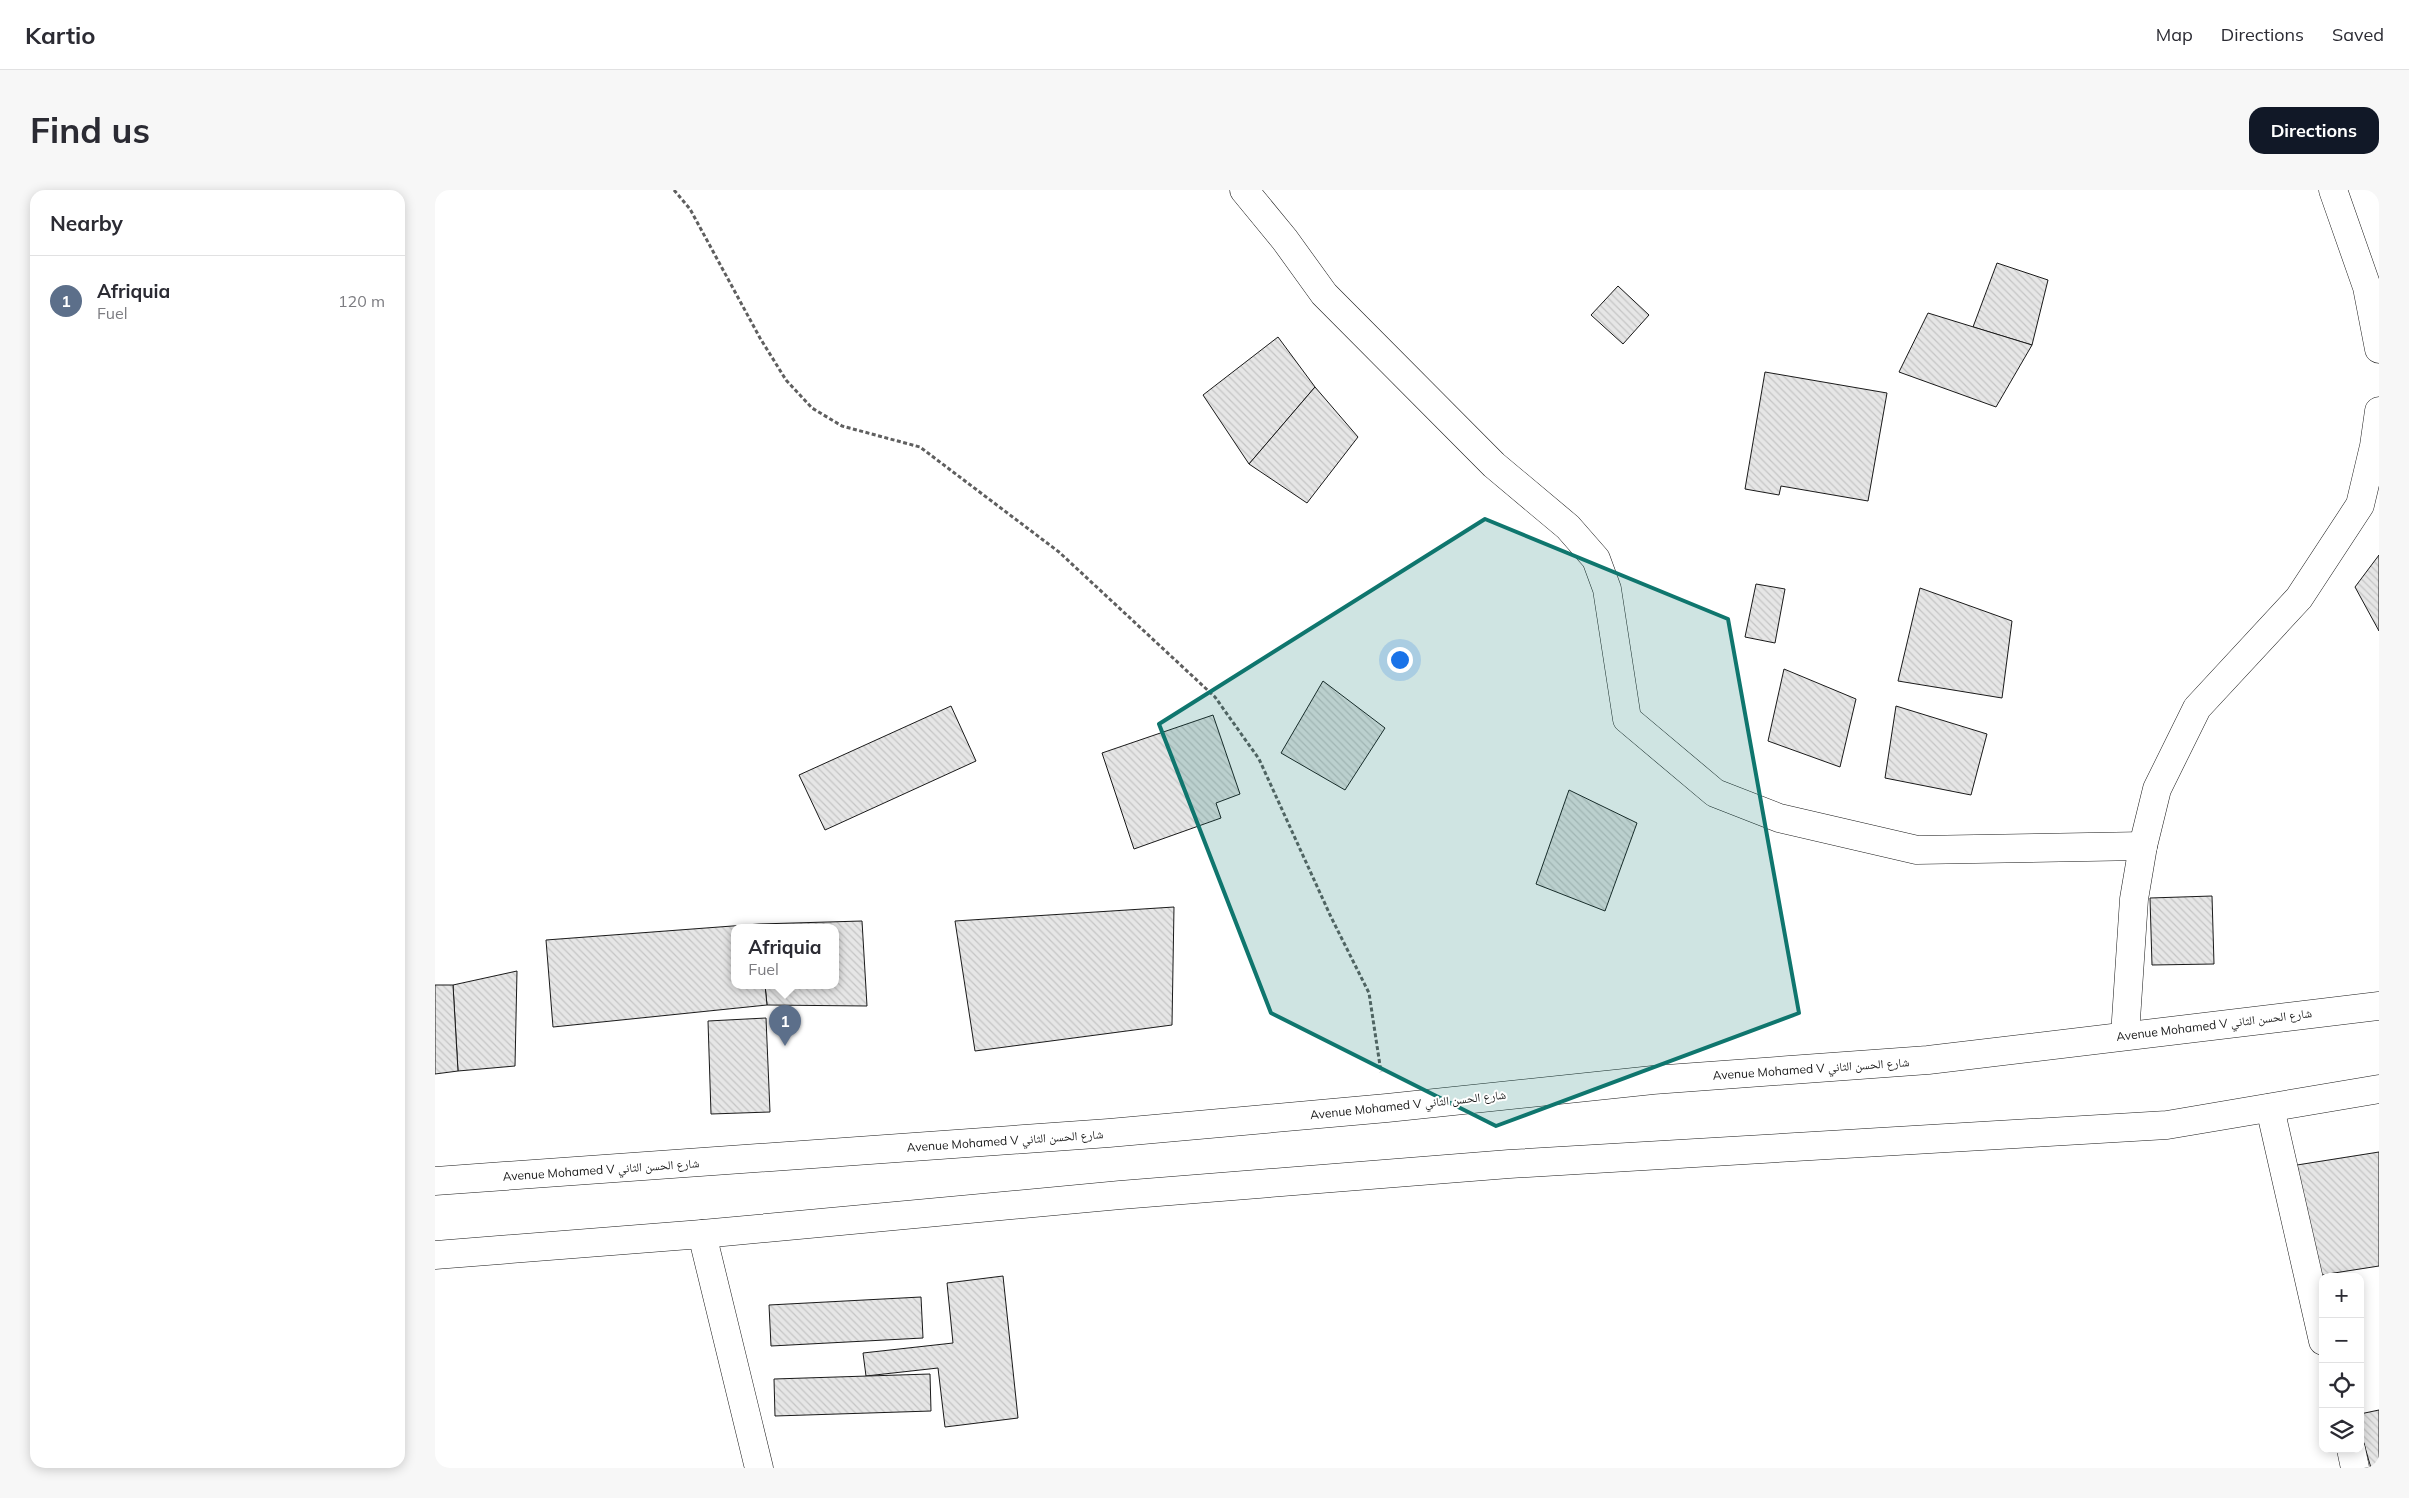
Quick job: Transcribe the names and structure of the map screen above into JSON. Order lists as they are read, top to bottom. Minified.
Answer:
{"streets":{"main road":["Avenue Mohamed V شارع الحسن الثاني"]},"page":{"header":"Kartio","nav":["Map","Directions","Saved"],"buttons":"Directions","title":"Find us","heading":"Nearby","list":[{"mark":"1","name":"Afriquia","note":"Fuel","value":"120 m"}],"popup":["Afriquia","Fuel"],"pins":"1","map_buttons":["+","−"]}}
